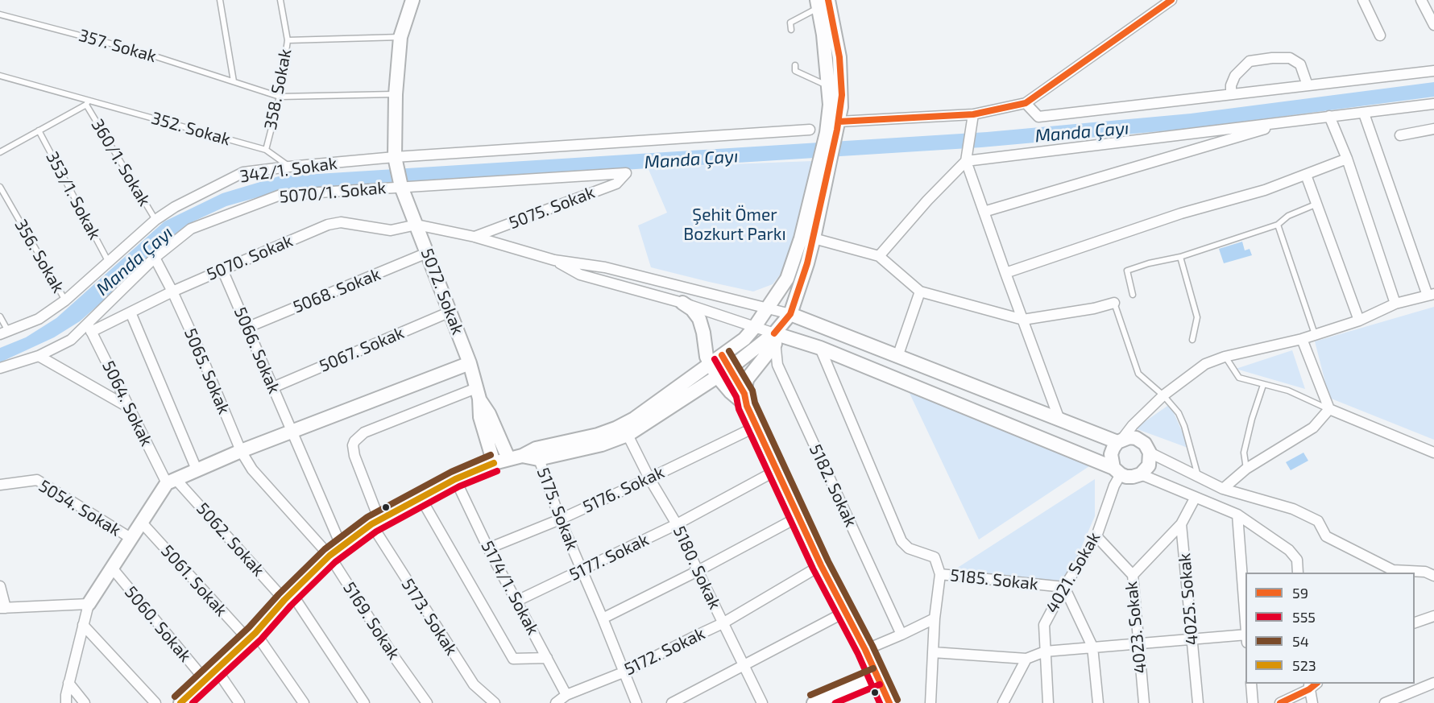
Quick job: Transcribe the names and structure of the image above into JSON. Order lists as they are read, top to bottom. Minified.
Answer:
{"streets":{"main road":["5072. Sokak","4021. Sokak"],"street":["342/1. Sokak","5070/1. Sokak","5075. Sokak","5070. Sokak","5068. Sokak","5067. Sokak","5066. Sokak","5065. Sokak","5064. Sokak","5182. Sokak","5176. Sokak","5054. Sokak","5175. Sokak","5062. Sokak","5177. Sokak","5180. Sokak","5185. Sokak","5061. Sokak","5174/1. Sokak","4025. Sokak","5173. Sokak","5169. Sokak","5060. Sokak","4023. Sokak","5172. Sokak"],"lane":["357. Sokak","358. Sokak","352. Sokak","360/1. Sokak","353/1. Sokak","356. Sokak"]},"crossings":[["357. Sokak","358. Sokak"],["357. Sokak","5072. Sokak"],["358. Sokak","352. Sokak"],["352. Sokak","360/1. Sokak"],["352. Sokak","342/1. Sokak"],["360/1. Sokak","342/1. Sokak"],["342/1. Sokak","353/1. Sokak"],["342/1. Sokak","356. Sokak"],["342/1. Sokak","5072. Sokak"],["5070/1. Sokak","5075. Sokak"],["5070/1. Sokak","5070. Sokak"],["5070/1. Sokak","5072. Sokak"],["5070/1. Sokak","5065. Sokak"],["5070/1. Sokak","5064. Sokak"],["5075. Sokak","5072. Sokak"],["5070. Sokak","5072. Sokak"],["5070. Sokak","5066. Sokak"],["5070. Sokak","5065. Sokak"],["5070. Sokak","5064. Sokak"],["5068. Sokak","5072. Sokak"],["5068. Sokak","5066. Sokak"],["5072. Sokak","5067. Sokak"],["5072. Sokak","5173. Sokak"],["5067. Sokak","5066. Sokak"],["5065. Sokak","5169. Sokak"],["5064. Sokak","5062. Sokak"],["5176. Sokak","5175. Sokak"],["5176. Sokak","5180. Sokak"],["5176. Sokak","5174/1. Sokak"],["5175. Sokak","5177. Sokak"],["5175. Sokak","5172. Sokak"],["5177. Sokak","5180. Sokak"],["5177. Sokak","5174/1. Sokak"],["5180. Sokak","5172. Sokak"],["4021. Sokak","5185. Sokak"],["4021. Sokak","4023. Sokak"],["5174/1. Sokak","5172. Sokak"]],"water":["Manda Çayı"],"parks":["Şehit Ömer Bozkurt Parkı"],"lines":["transit line 59","transit line 54","transit line 555","transit line 523"],"legend":["59","555","54","523"]}
